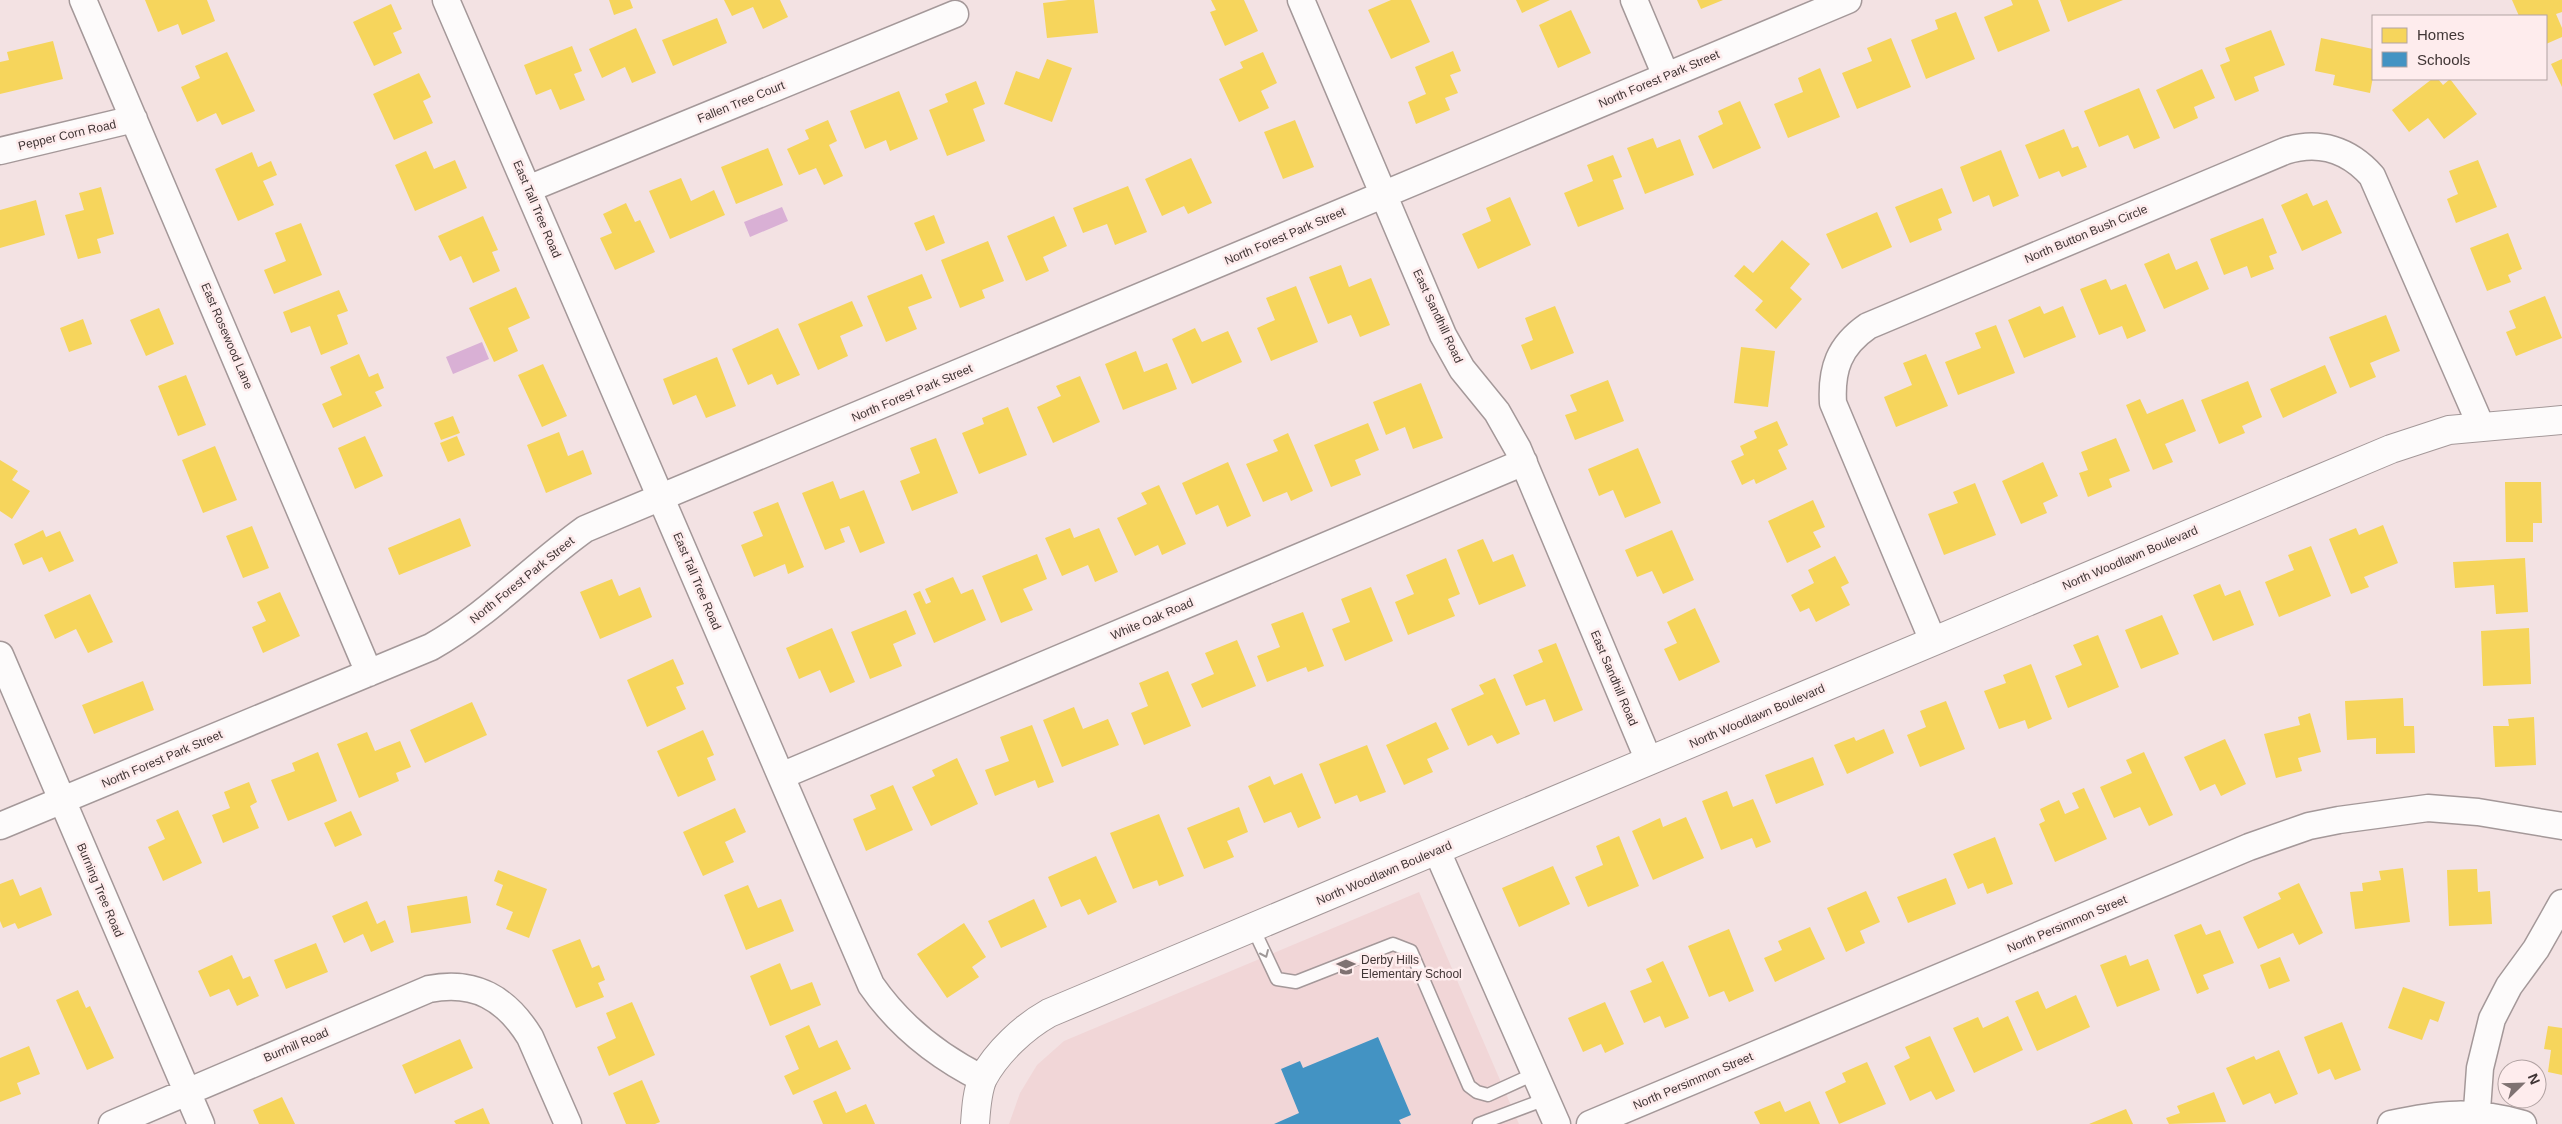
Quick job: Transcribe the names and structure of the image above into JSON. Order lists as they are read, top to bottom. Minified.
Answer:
{"streets":{"street":["North Forest Park Street","Fallen Tree Court","Pepper Corn Road","East Tall Tree Road","North Button Bush Circle","East Sandhill Road","East Rosewood Lane","North Woodlawn Boulevard","White Oak Road","Burning Tree Road","North Persimmon Street","Burrhill Road"]},"crossings":[["North Forest Park Street","East Tall Tree Road"],["North Forest Park Street","East Sandhill Road"],["North Forest Park Street","East Rosewood Lane"],["North Forest Park Street","Burning Tree Road"],["Fallen Tree Court","East Tall Tree Road"],["Pepper Corn Road","East Rosewood Lane"],["East Tall Tree Road","North Woodlawn Boulevard"],["East Tall Tree Road","White Oak Road"],["North Button Bush Circle","North Woodlawn Boulevard"],["East Sandhill Road","North Woodlawn Boulevard"],["East Sandhill Road","White Oak Road"],["Burning Tree Road","Burrhill Road"]],"places":{"school or university":["Derby Hills Elementary School"]},"legend":["Homes","Schools"],"north":"top right"}
